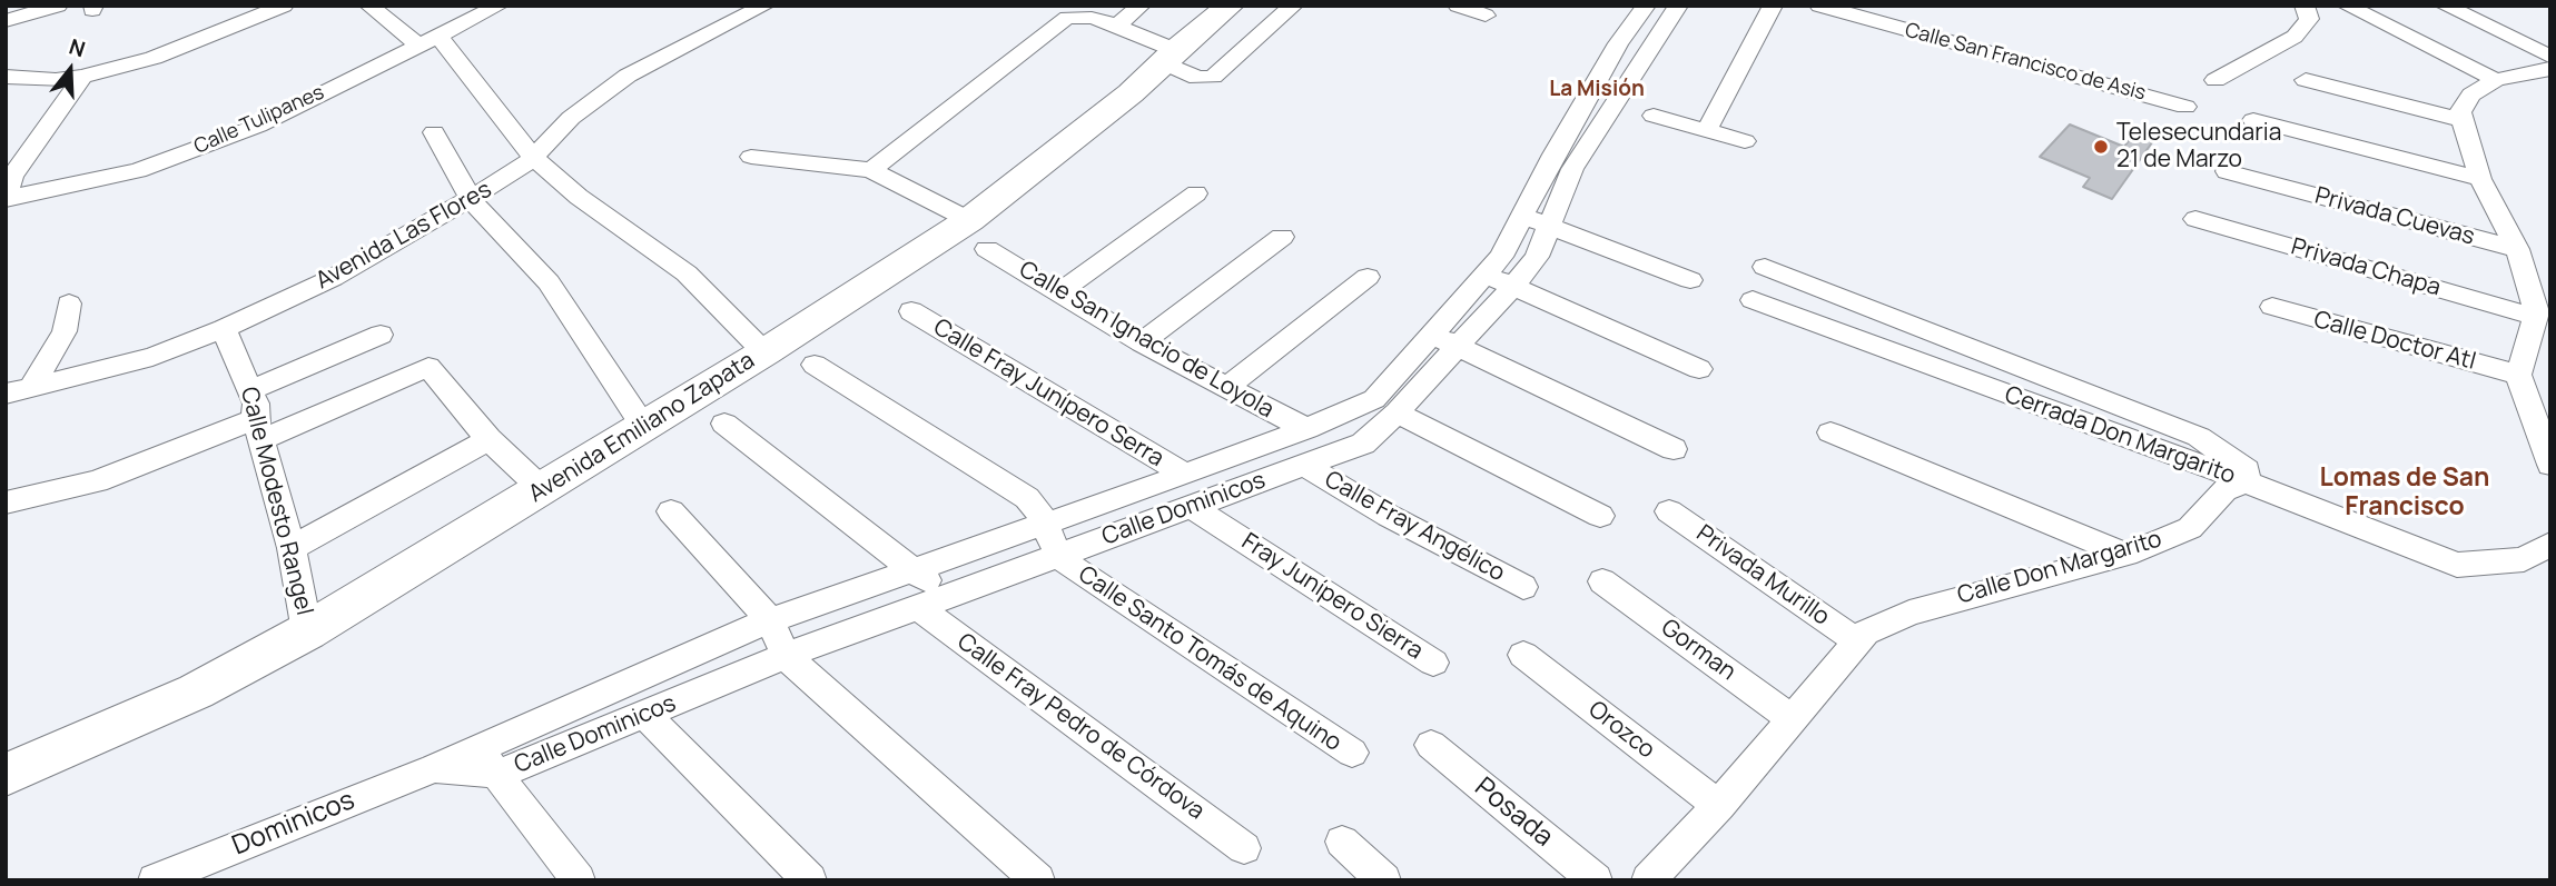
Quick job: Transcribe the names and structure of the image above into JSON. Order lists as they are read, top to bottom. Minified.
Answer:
{"streets":{"main road":["Avenida Emiliano Zapata"],"street":["Calle San Francisco de Asis","Calle Tulipanes","Privada Cuevas","Avenida Las Flores","Privada Chapa","Calle San Ignacio de Loyola","Calle Doctor Atl","Calle Fray Junípero Serra","Cerrada Don Margarito","Calle Modesto Rangel","Calle Dominicos","Calle Fray Angélico","Calle Don Margarito","Privada Murillo","Fray Junípero Sierra","Gorman","Calle Santo Tomás de Aquino","Calle Fray Pedro de Córdova","Orozco","Posada","Dominicos"]},"crossings":[["Avenida Las Flores","Calle Modesto Rangel"],["Calle San Ignacio de Loyola","Avenida Emiliano Zapata"],["Calle San Ignacio de Loyola","Calle Dominicos"],["Calle Fray Junípero Serra","Calle Dominicos"],["Avenida Emiliano Zapata","Calle Modesto Rangel"],["Cerrada Don Margarito","Calle Don Margarito"],["Calle Dominicos","Calle Fray Angélico"],["Calle Dominicos","Fray Junípero Sierra"],["Calle Dominicos","Calle Santo Tomás de Aquino"],["Calle Dominicos","Calle Fray Pedro de Córdova"],["Calle Dominicos","Dominicos"],["Calle Don Margarito","Privada Murillo"],["Calle Don Margarito","Gorman"],["Calle Don Margarito","Orozco"]],"districts":["La Misión","Lomas de San Francisco"],"places":["Telesecundaria 21 de Marzo"],"north":"top"}
